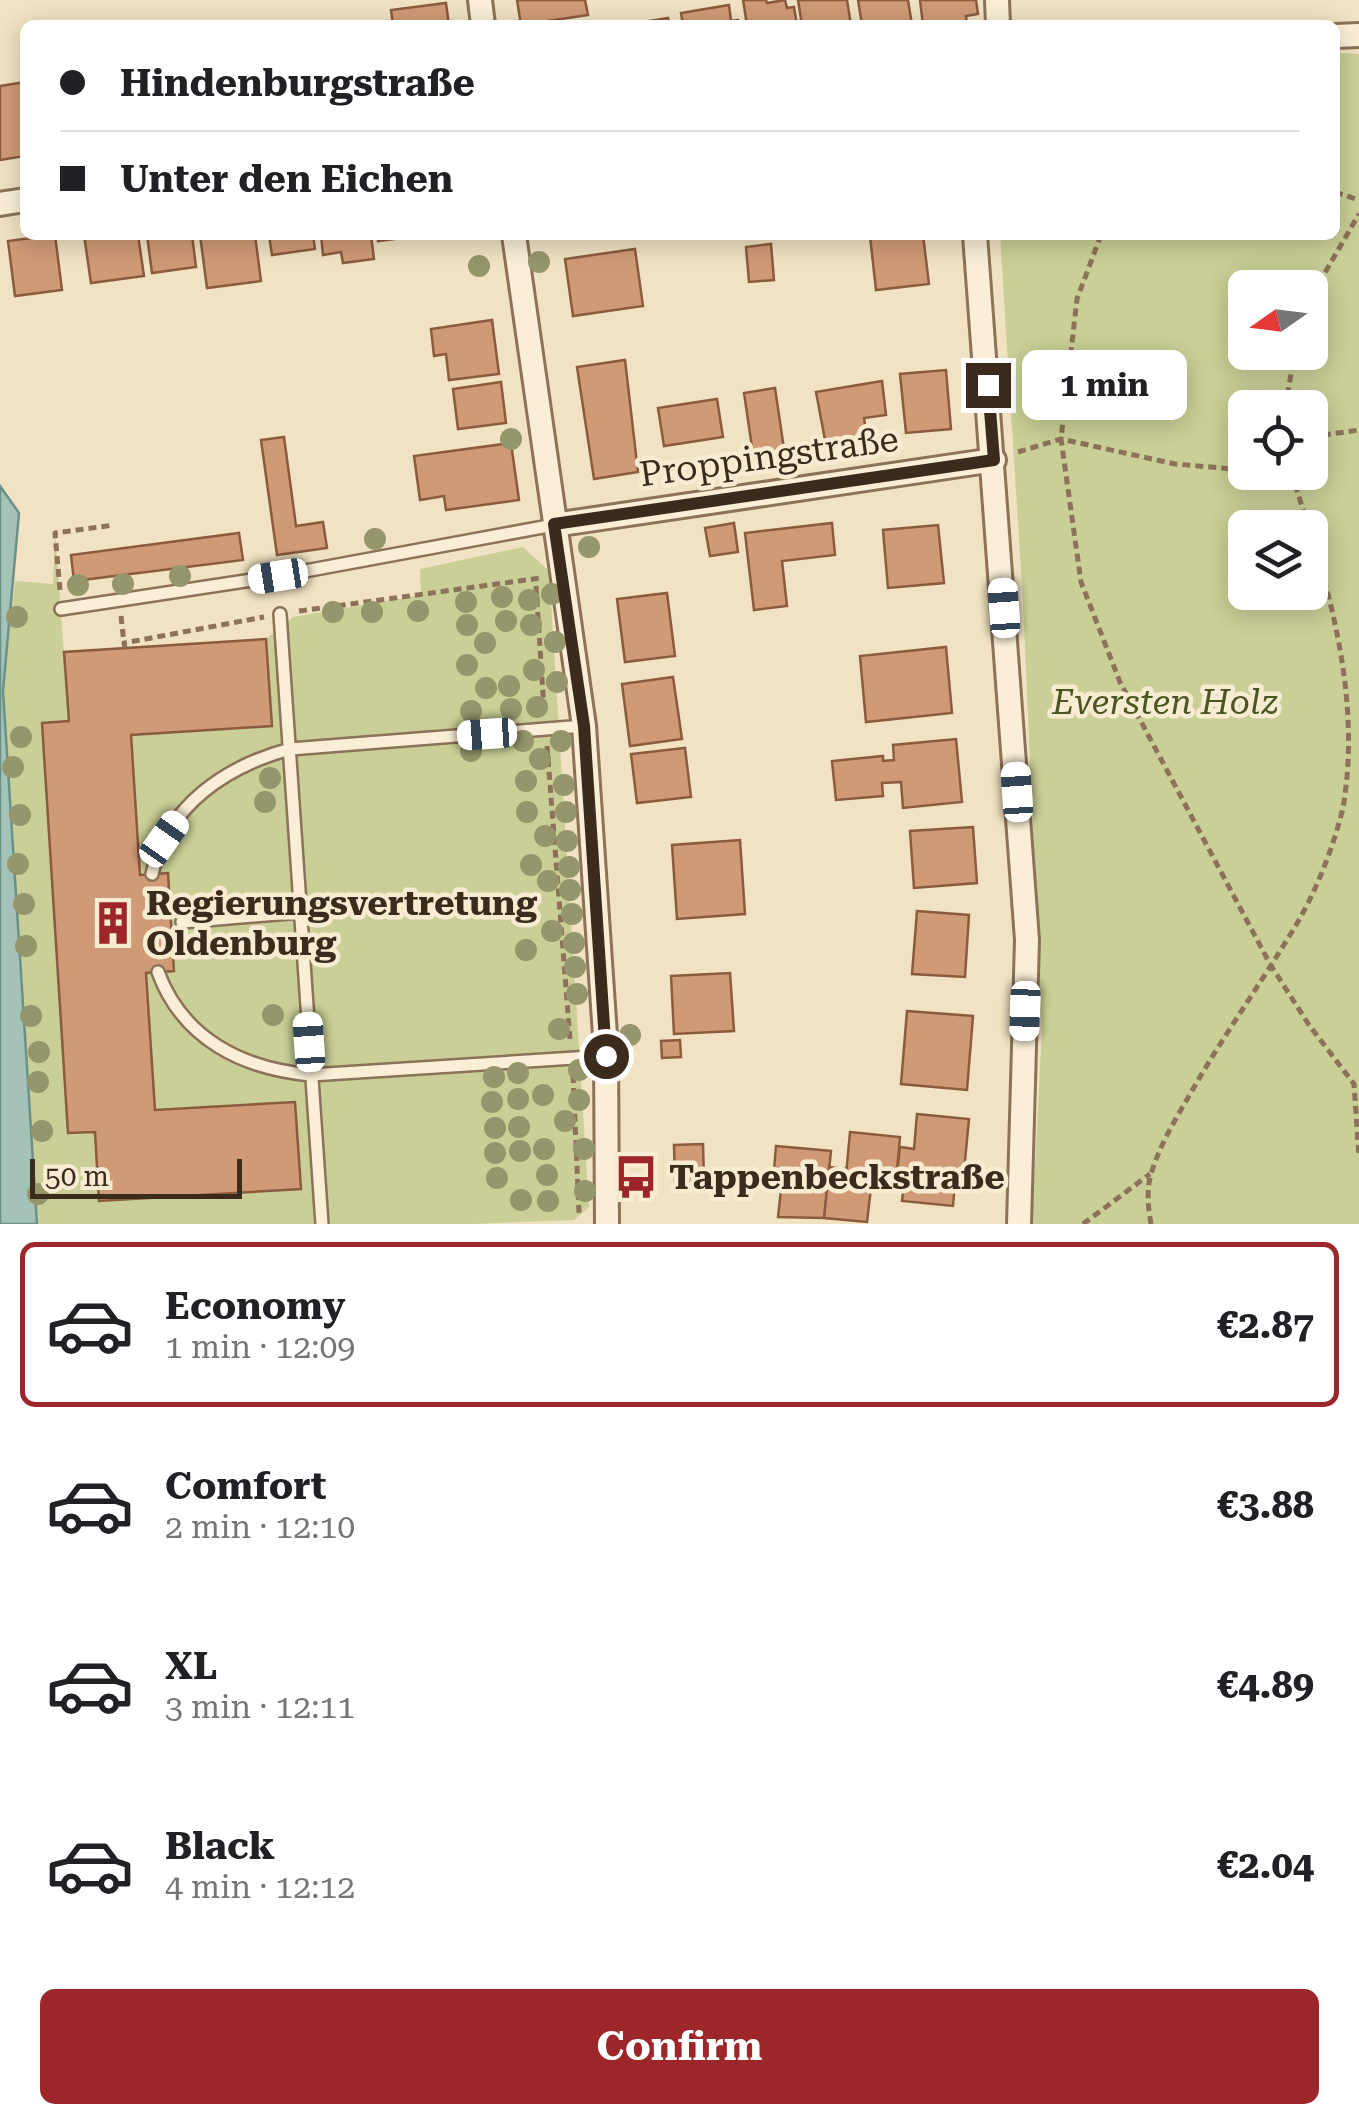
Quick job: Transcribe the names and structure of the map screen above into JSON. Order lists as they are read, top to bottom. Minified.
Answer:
{"streets":{"street":["Proppingstraße"]},"parks":["Eversten Holz"],"places":{"building":["Regierungsvertretung Oldenburg"],"bus stop":["Tappenbeckstraße"]},"scale_bar":"50 m","north":"left","page":{"banner":["Hindenburgstraße","Unter den Eichen"],"bubble":"1 min","scale":"50 m","list":[{"name":"Economy","note":"1 min · 12:09","value":"€2.87"},{"name":"Comfort","note":"2 min · 12:10","value":"€3.88"},{"name":"XL","note":"3 min · 12:11","value":"€4.89"},{"name":"Black","note":"4 min · 12:12","value":"€2.04"}],"buttons":"Confirm"}}
